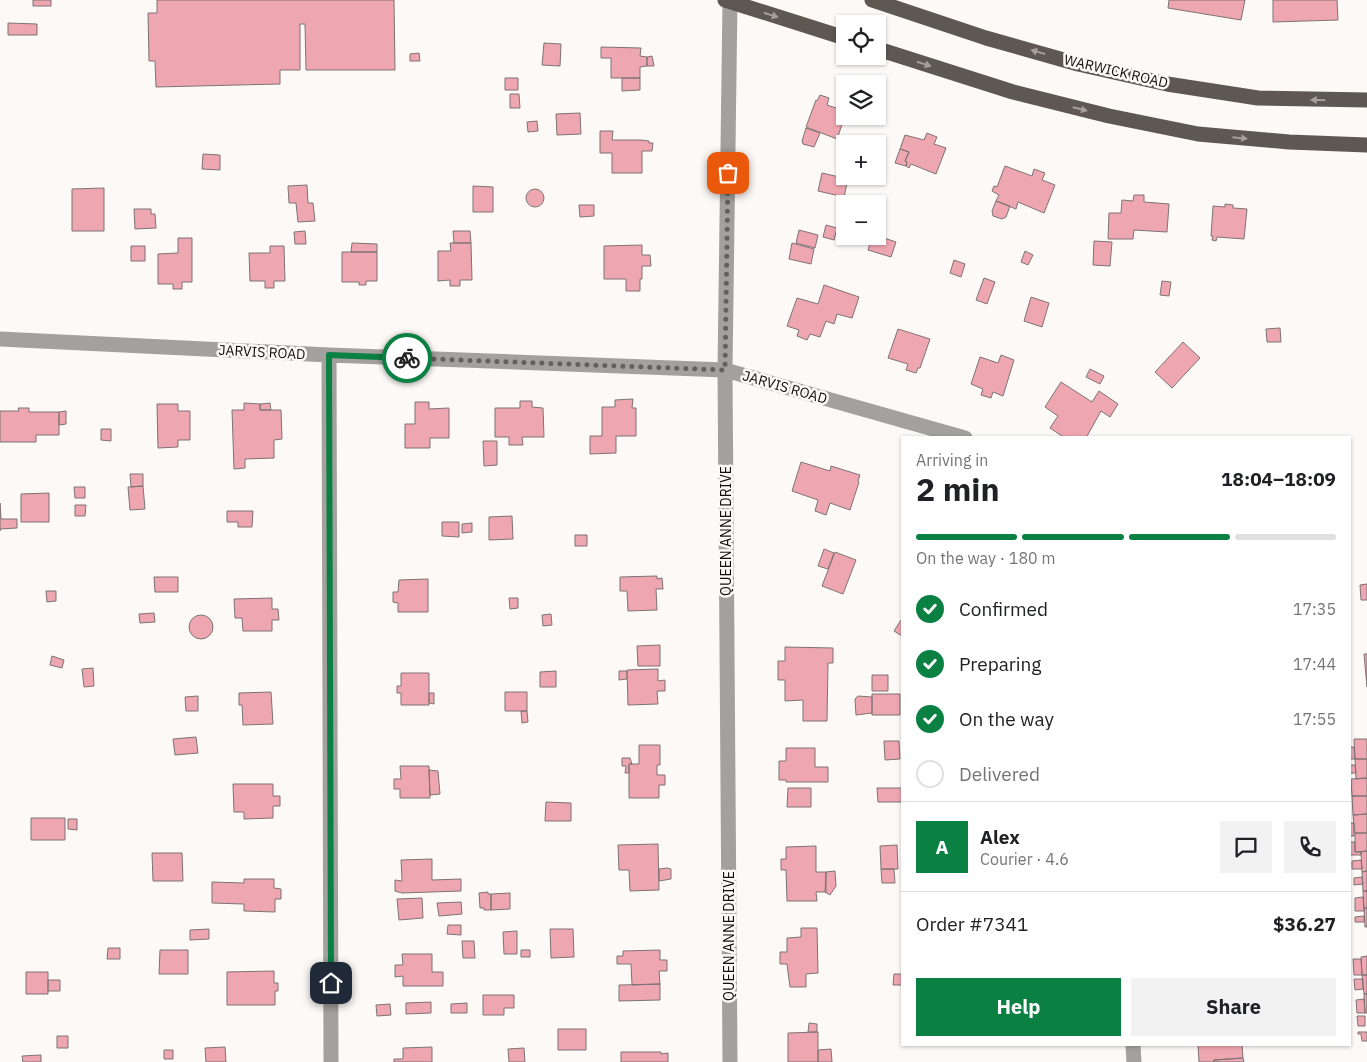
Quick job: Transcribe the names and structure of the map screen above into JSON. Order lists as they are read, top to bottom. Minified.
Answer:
{"streets":{"main road":["WARWICK ROAD"],"street":["JARVIS ROAD","QUEEN ANNE DRIVE"]},"crossings":[["JARVIS ROAD","QUEEN ANNE DRIVE"]],"page":{"map_buttons":["+","−"],"heading":["2 min","Arriving in","18:04–18:09"],"panel":["Alex","Courier · 4.6","Order #7341","$36.27"],"bar":"On the way · 180 m","list":[["Confirmed","17:35"],["Preparing","17:44"],["On the way","17:55"],"Delivered"],"round":"A","buttons":["Help","Share"]}}
